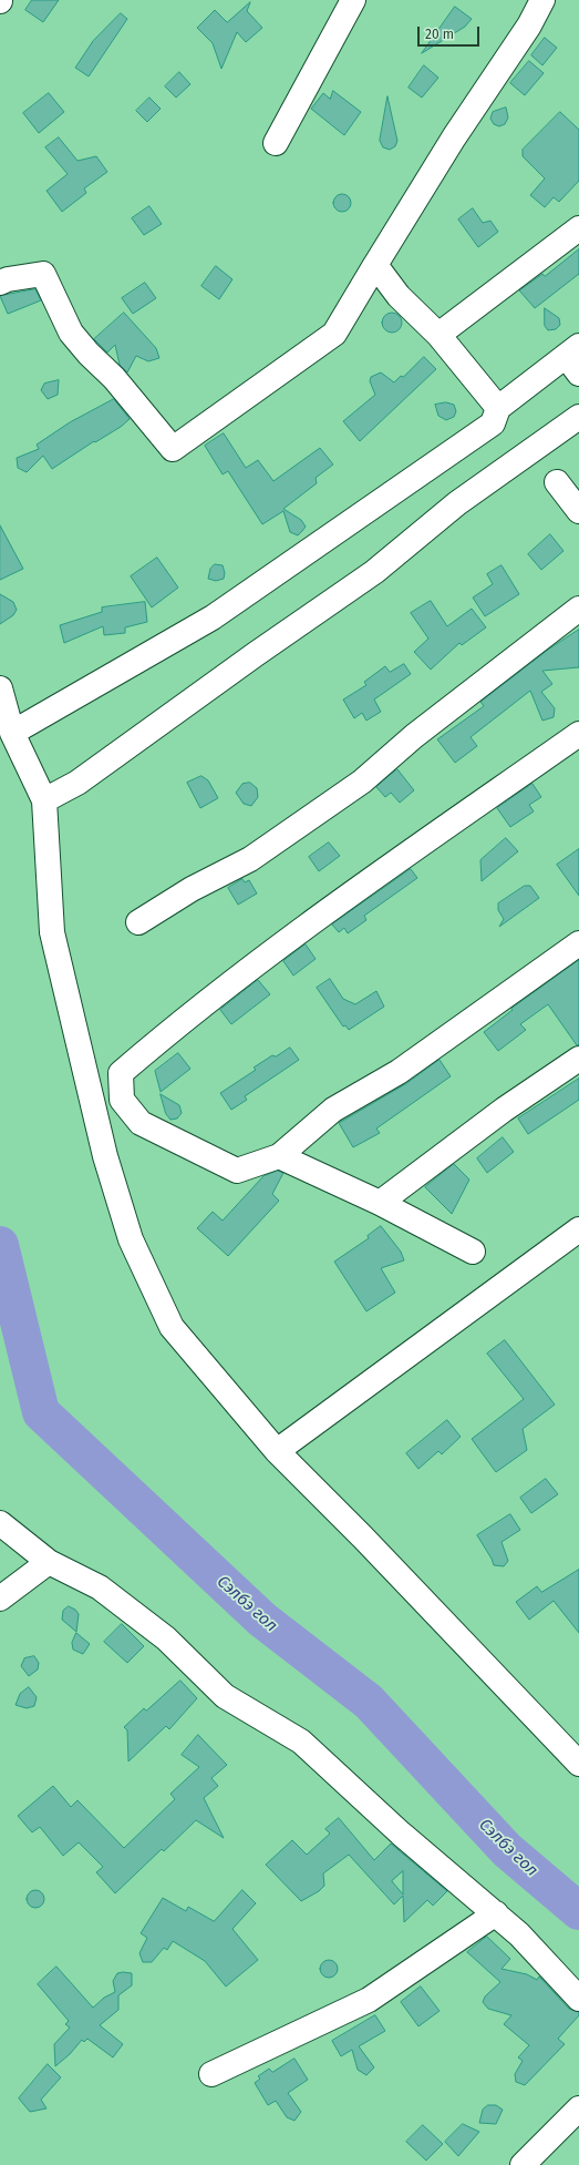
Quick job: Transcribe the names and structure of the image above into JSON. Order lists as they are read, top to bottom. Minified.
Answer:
{"water":["Сэлбэ гол"],"scale_bar":"20 m"}
